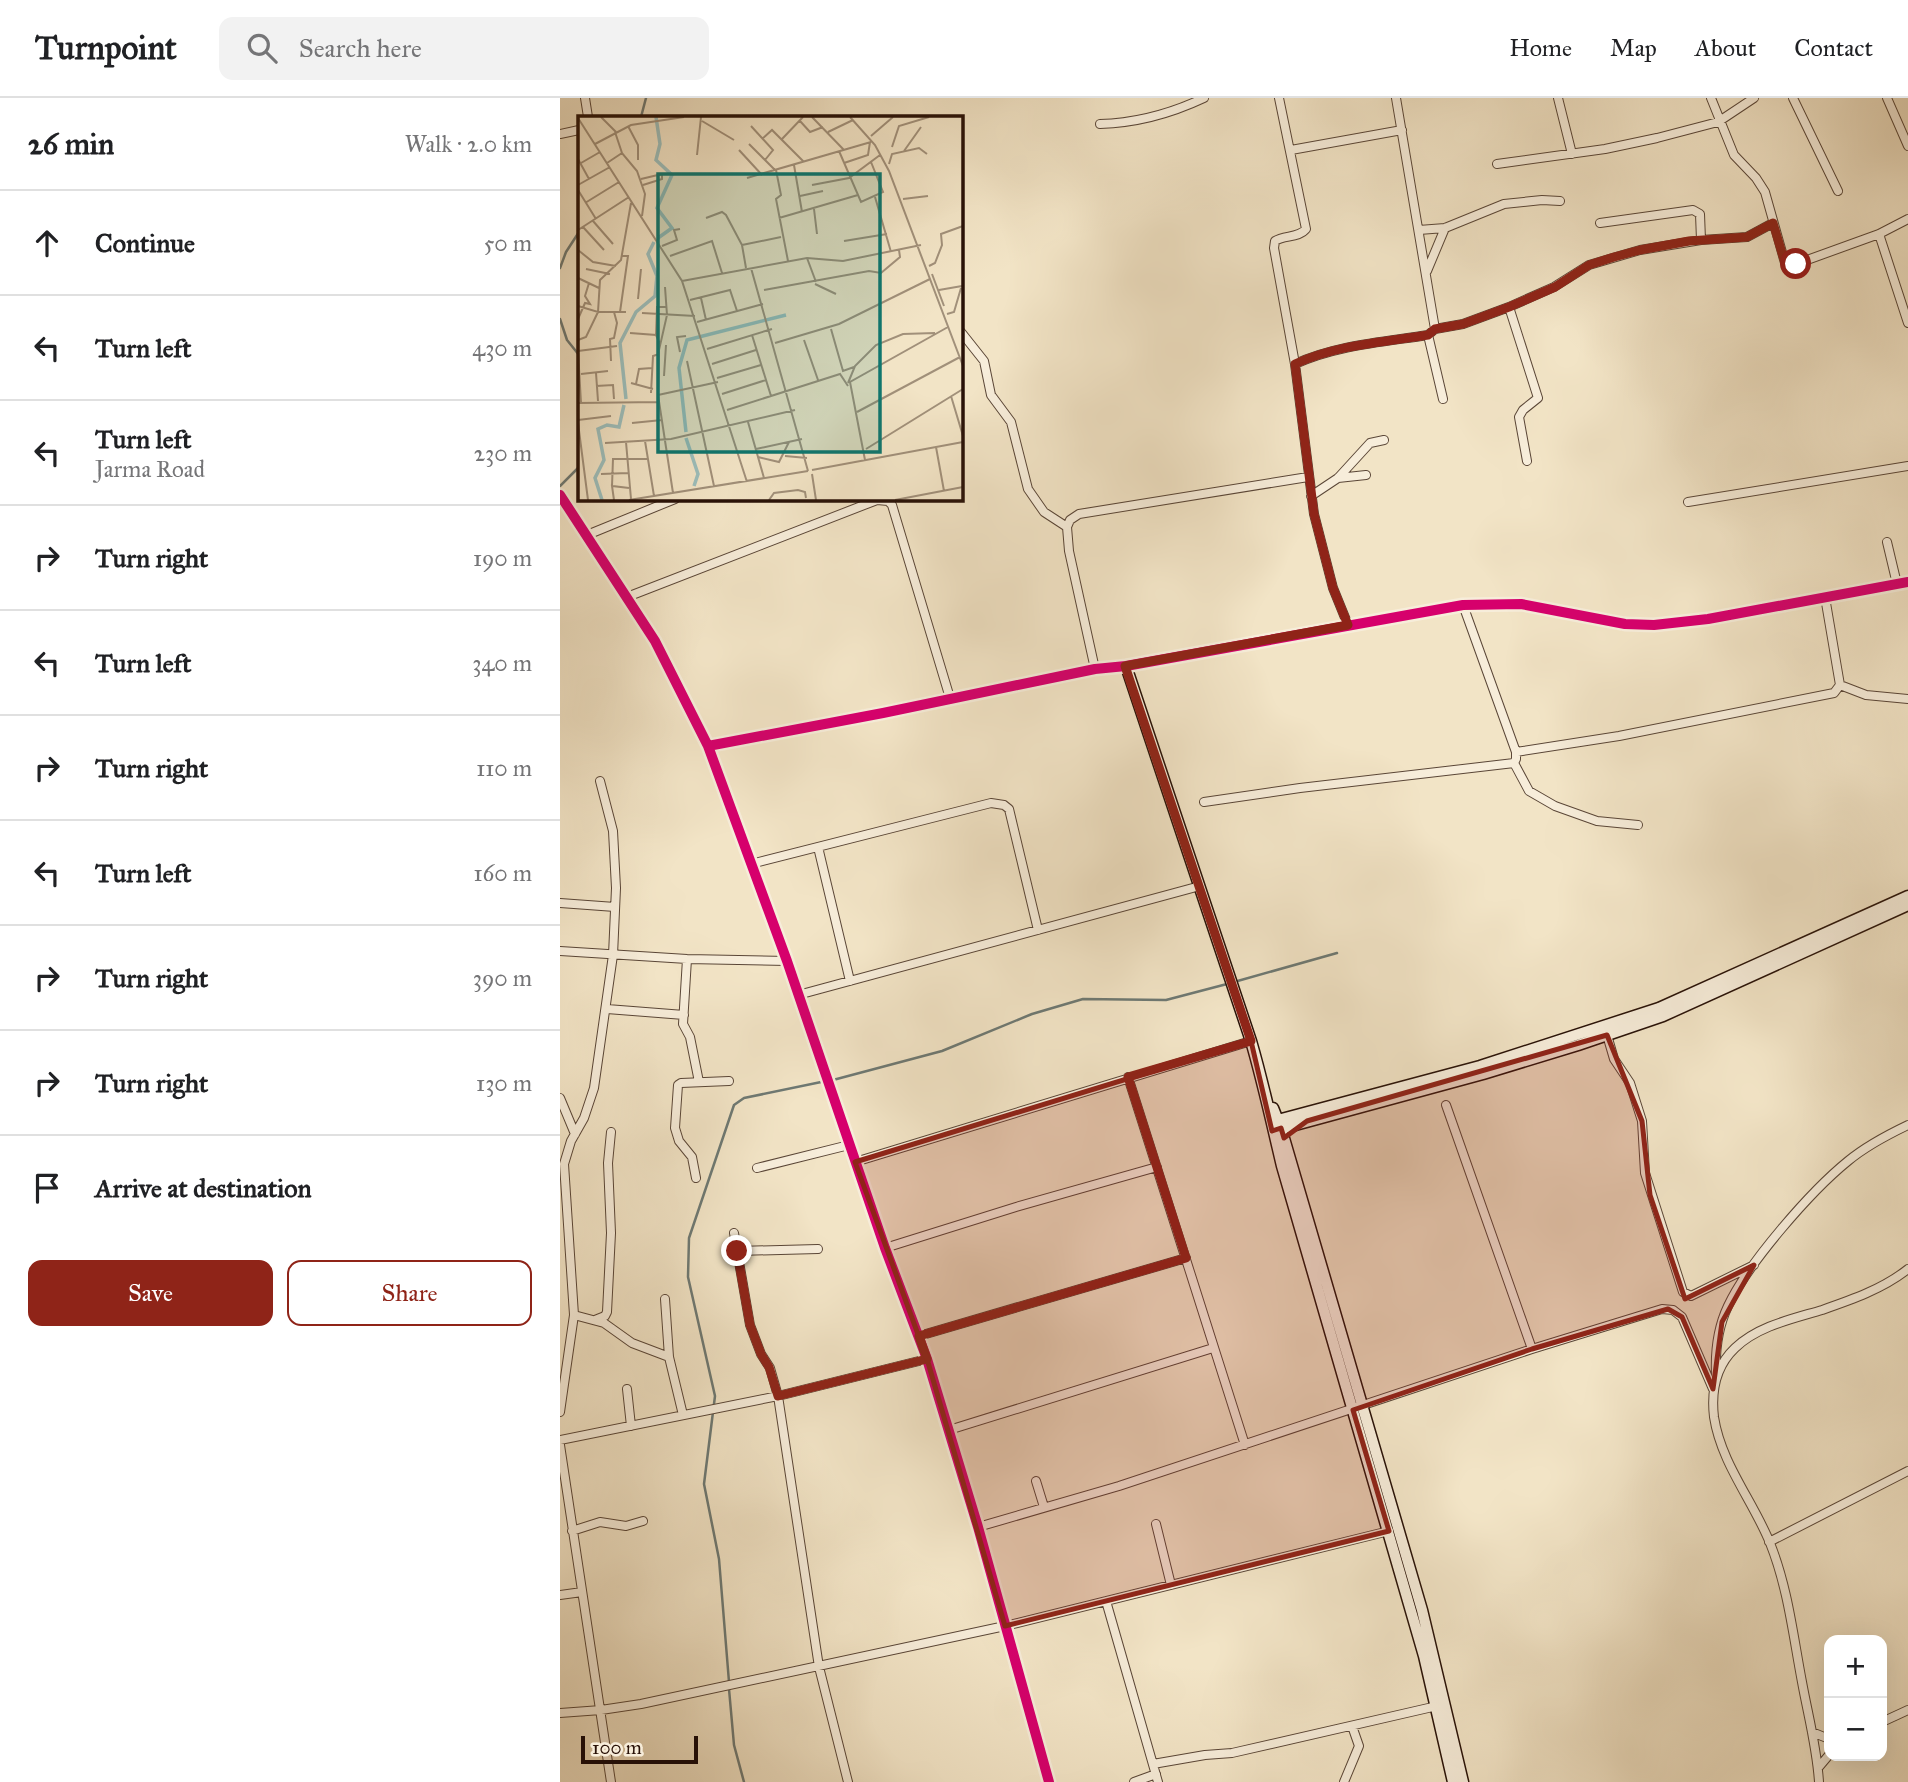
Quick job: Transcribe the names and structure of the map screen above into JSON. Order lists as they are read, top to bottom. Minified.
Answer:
{"scale_bar":"100 m","page":{"header":"Turnpoint","search":"Search here","nav":["Home","Map","About","Contact"],"heading":["26 min","Walk · 2.0 km"],"list":[["Continue","50 m"],["Turn left","430 m"],["Turn left","Jarma Road","230 m"],["Turn right","190 m"],["Turn left","340 m"],["Turn right","110 m"],["Turn left","160 m"],["Turn right","390 m"],["Turn right","130 m"],"Arrive at destination"],"buttons":["Save","Share"],"map_buttons":["+","−"],"scale":"100 m"}}
